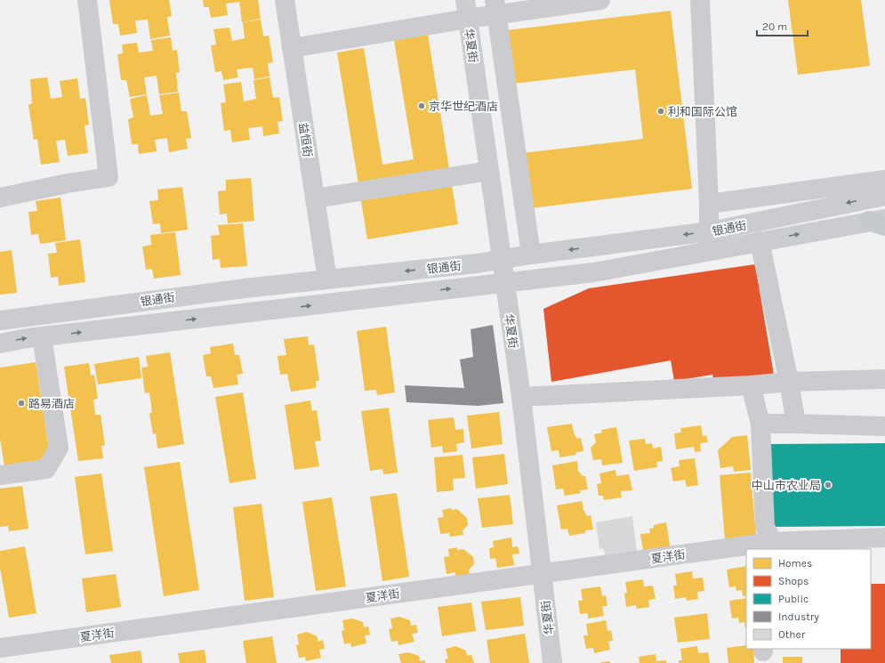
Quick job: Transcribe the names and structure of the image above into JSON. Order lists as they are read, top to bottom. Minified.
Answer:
{"streets":{"street":["华夏街","益恒街","银通街","夏洋街"]},"crossings":[["华夏街","银通街"],["华夏街","夏洋街"],["益恒街","银通街"]],"places":["京华世纪酒店","利和国际公馆","路易酒店","中山市农业局"],"legend":["Homes","Shops","Public","Industry","Other"],"scale_bar":"20 m"}
